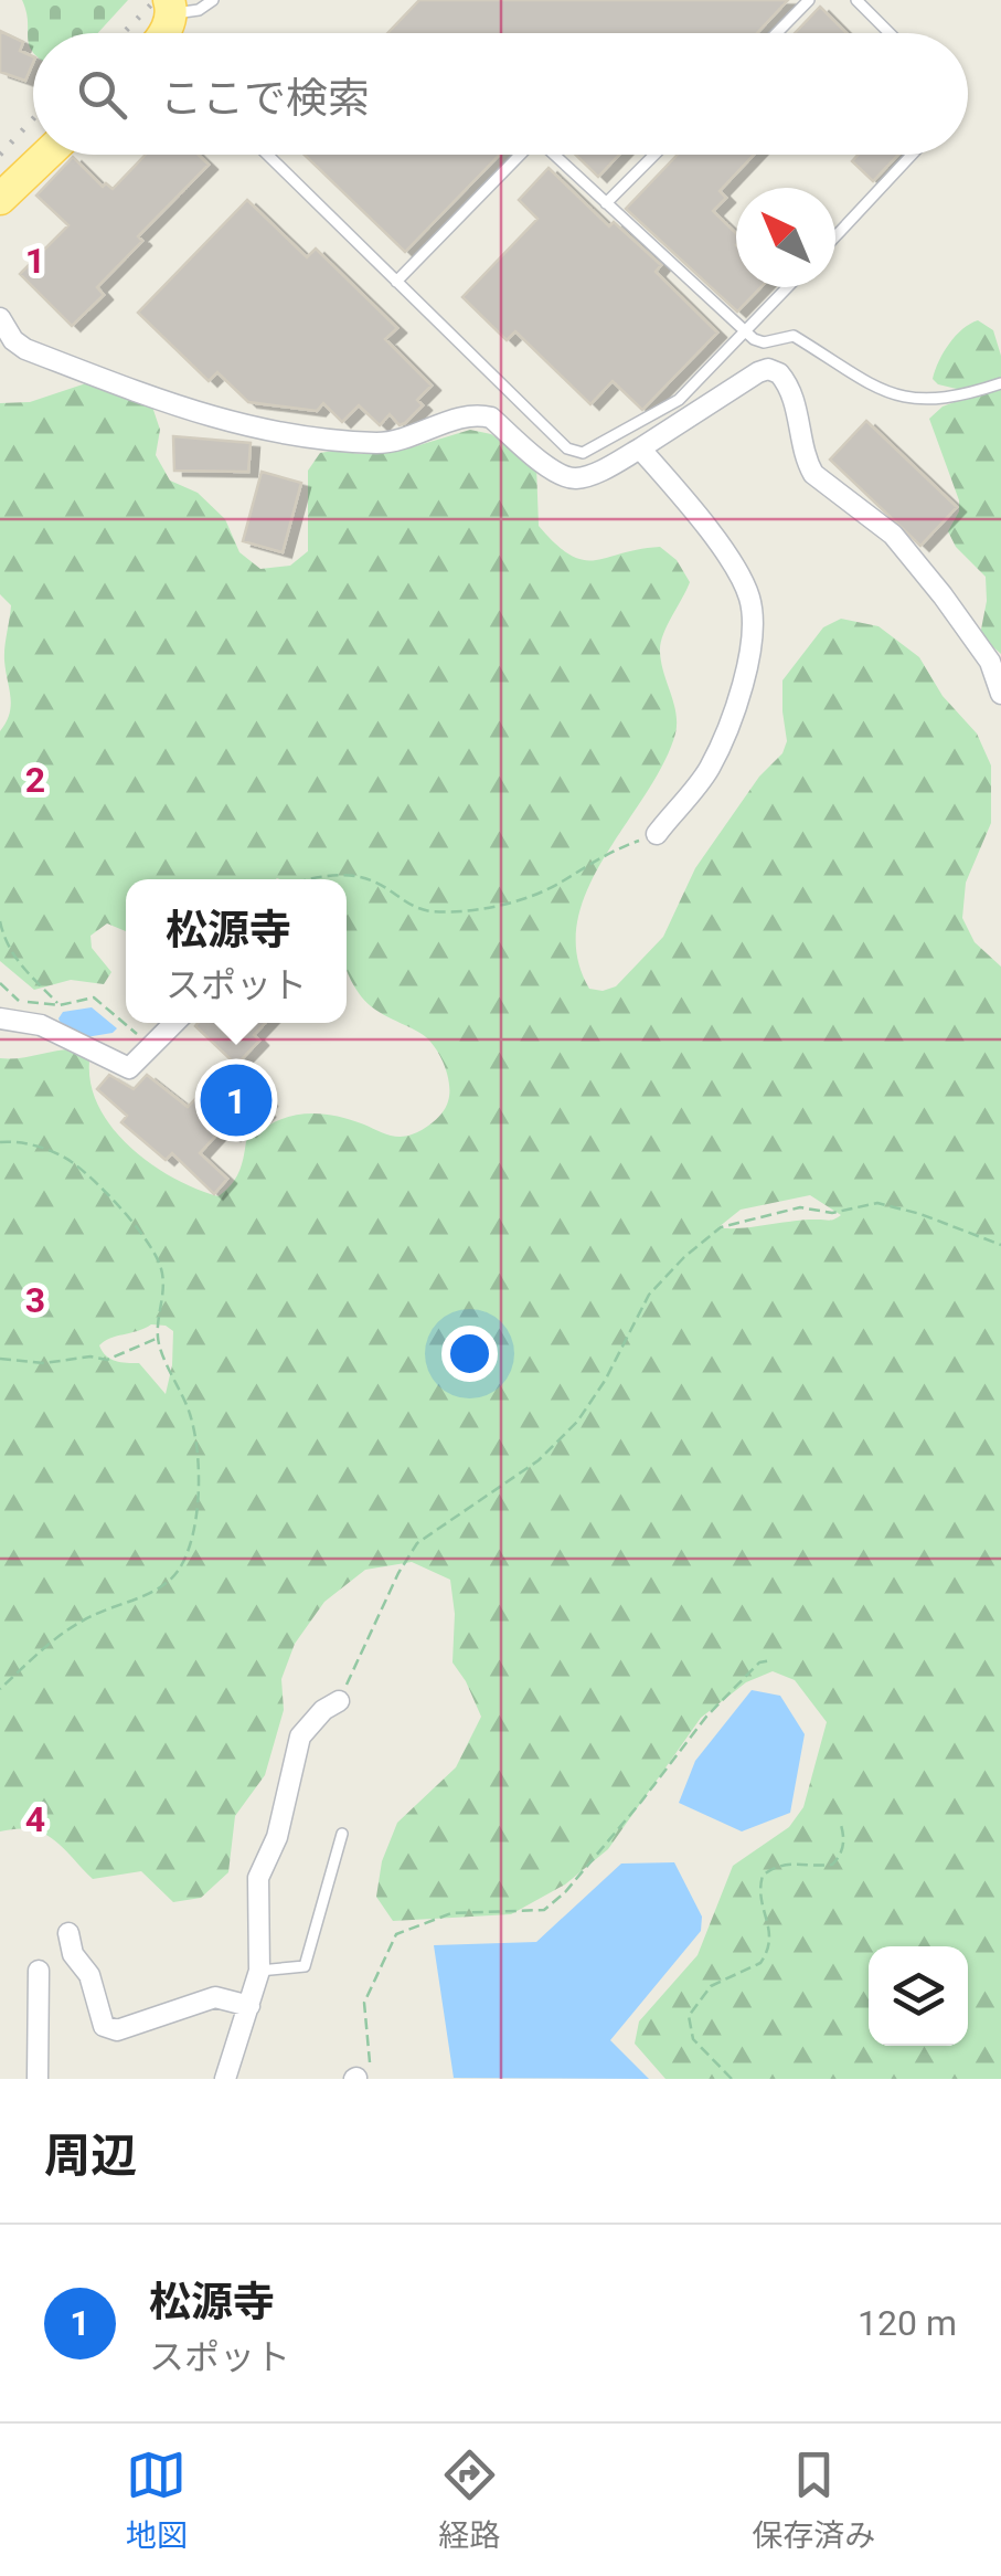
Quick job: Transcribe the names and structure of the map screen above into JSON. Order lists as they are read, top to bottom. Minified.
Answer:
{"north":"top left","page":{"search":"ここで検索","popup":["松源寺","スポット"],"pins":"1","heading":"周辺","list":[{"mark":"1","name":"松源寺","note":"スポット","value":"120 m"}],"nav":["地図","経路","保存済み"]},"grid":{"rows":["1","2","3","4"]}}
